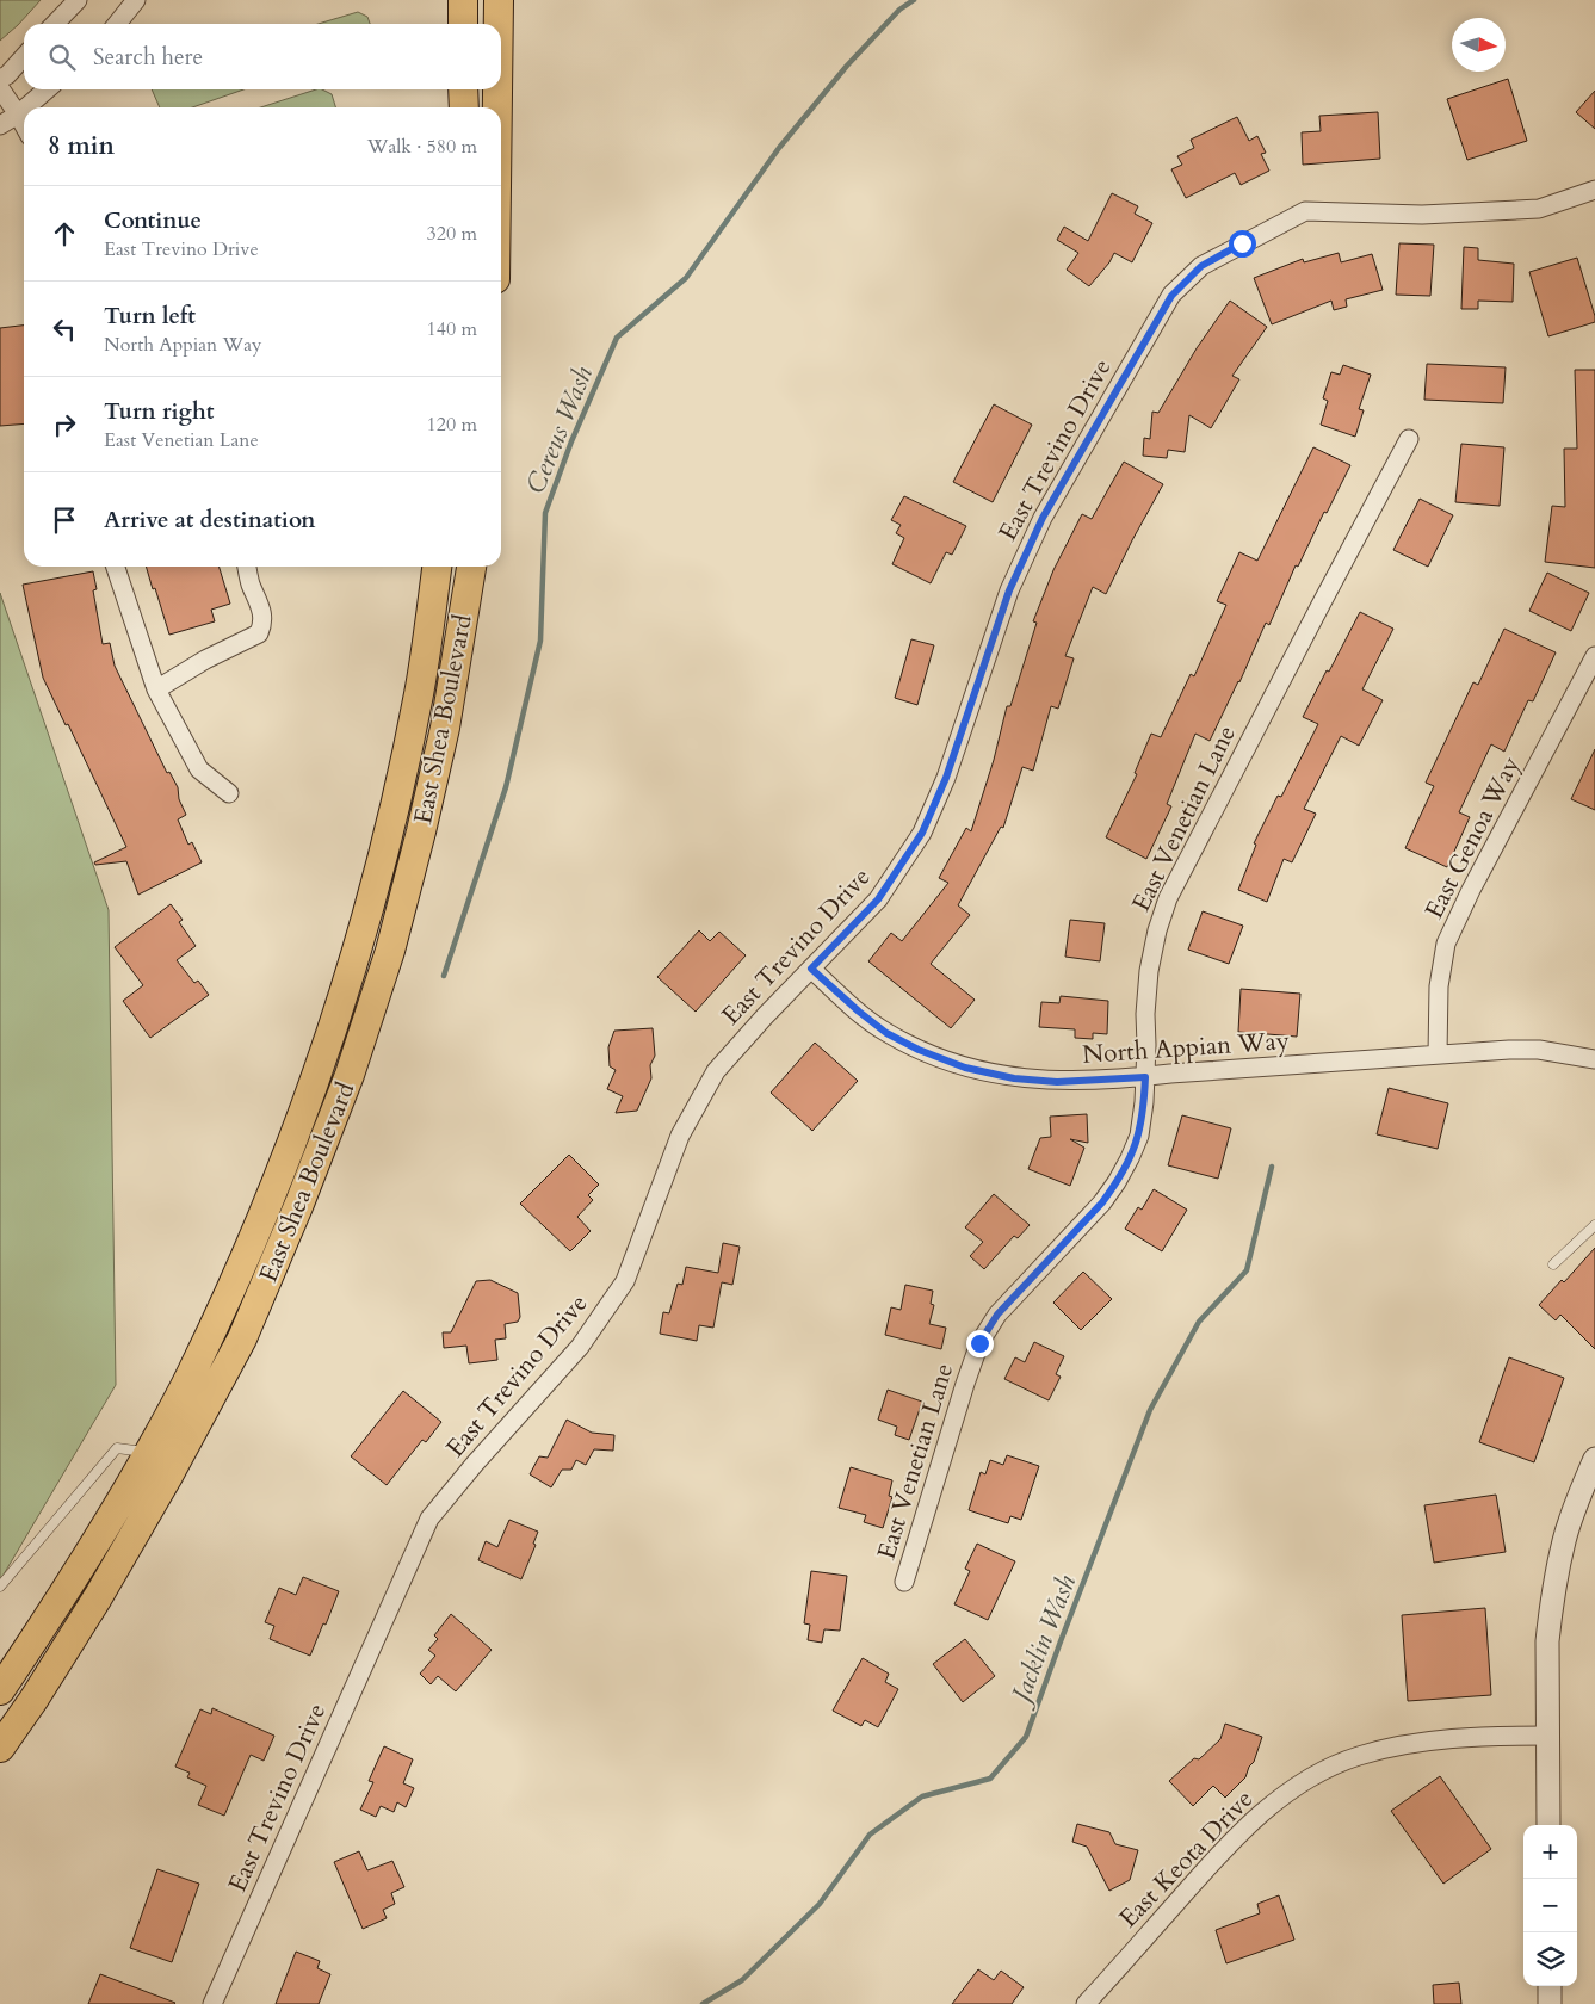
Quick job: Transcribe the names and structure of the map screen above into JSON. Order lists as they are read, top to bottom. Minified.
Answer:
{"streets":{"main road":["East Shea Boulevard"],"street":["East Trevino Drive","East Venetian Lane","East Genoa Way","North Appian Way","East Keota Drive"]},"crossings":[["East Trevino Drive","North Appian Way"],["East Venetian Lane","North Appian Way"],["East Genoa Way","North Appian Way"]],"water":["Cereus Wash","Jacklin Wash"],"north":"right","page":{"search":"Search here","heading":["8 min","Walk · 580 m"],"list":[["Continue","East Trevino Drive","320 m"],["Turn left","North Appian Way","140 m"],["Turn right","East Venetian Lane","120 m"],"Arrive at destination"],"map_buttons":["+","−"]}}
